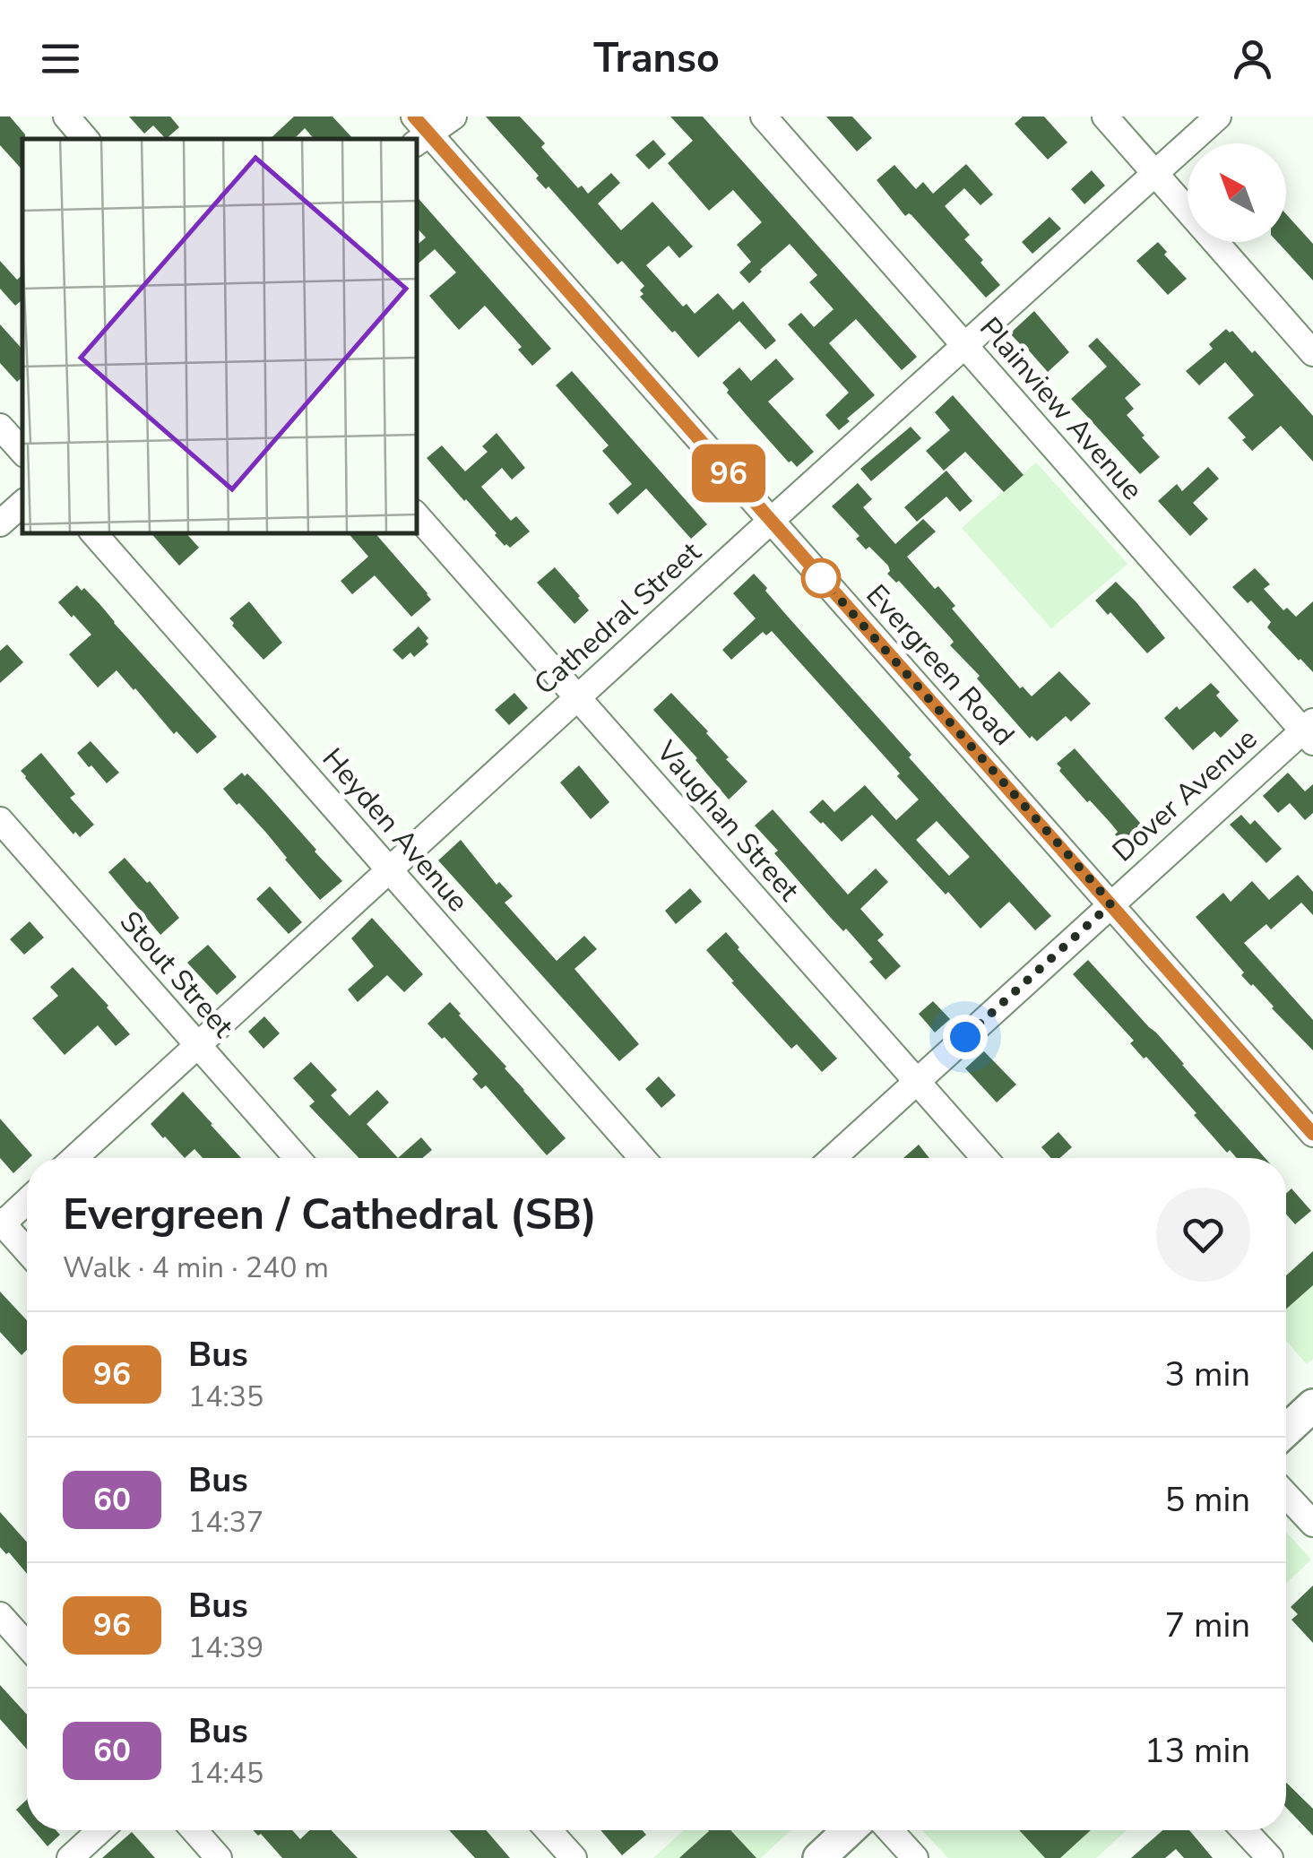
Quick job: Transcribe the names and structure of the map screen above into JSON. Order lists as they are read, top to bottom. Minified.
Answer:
{"streets":{"street":["Plainview Avenue","Cathedral Street","Evergreen Road","Dover Avenue","Vaughan Street","Heyden Avenue","Stout Street"]},"crossings":[["Plainview Avenue","Cathedral Street"],["Plainview Avenue","Dover Avenue"],["Cathedral Street","Evergreen Road"],["Cathedral Street","Vaughan Street"],["Cathedral Street","Heyden Avenue"],["Cathedral Street","Stout Street"],["Evergreen Road","Dover Avenue"],["Dover Avenue","Vaughan Street"]],"lines":["bus line 96"],"north":"top left","page":{"header":"Transo","on_map":"96","heading":["Evergreen / Cathedral (SB)","Walk · 4 min · 240 m"],"list":[{"mark":"96","name":"Bus","note":"14:35","value":"3 min"},{"mark":"60","name":"Bus","note":"14:37","value":"5 min"},{"mark":"96","name":"Bus","note":"14:39","value":"7 min"},{"mark":"60","name":"Bus","note":"14:45","value":"13 min"}]}}
